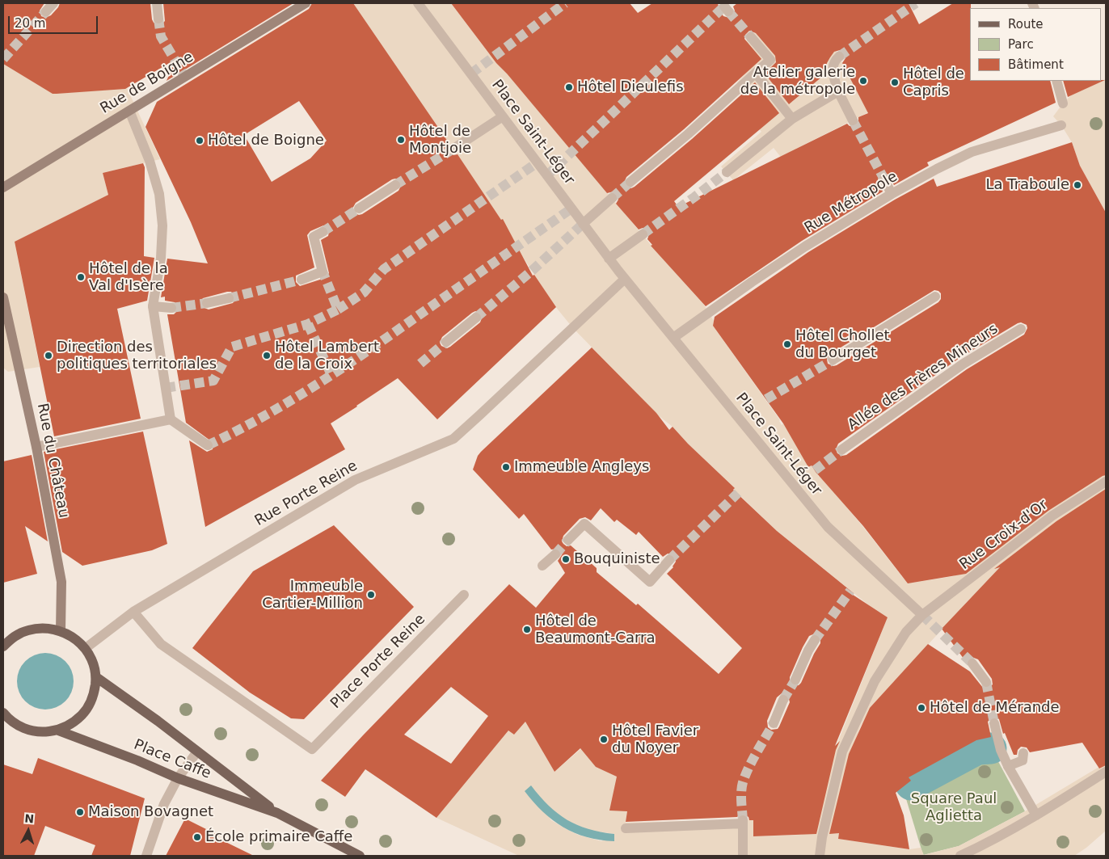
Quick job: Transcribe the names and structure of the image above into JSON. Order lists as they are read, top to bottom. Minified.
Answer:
{"streets":{"main road":["Place Caffe"],"street":["Rue de Boigne","Place Saint-Léger","Rue Métropole","Allée des Frères Mineurs","Rue du Château","Rue Porte Reine","Rue Croix-d'Or","Place Porte Reine"]},"crossings":[["Place Saint-Léger","Rue Métropole"],["Place Saint-Léger","Rue Porte Reine"],["Place Saint-Léger","Rue Croix-d'Or"],["Rue du Château","Place Caffe"],["Rue Porte Reine","Place Porte Reine"],["Rue Porte Reine","Place Caffe"]],"parks":["Square Paul Aglietta"],"places":["Atelier galerie de la métropole","Hôtel de Capris","Hôtel Dieulefis","Hôtel de Montjoie","Hôtel de Boigne","La Traboule","Hôtel de la Val d'Isère","Hôtel Chollet du Bourget","Direction des politiques territoriales","Hôtel Lambert de la Croix","Immeuble Angleys","Bouquiniste","Immeuble Cartier-Million","Hôtel de Beaumont-Carra","Hôtel de Mérande","Hôtel Favier du Noyer","Maison Bovagnet","École primaire Caffe"],"legend":["Route","Parc","Bâtiment"],"scale_bar":"20 m","north":"top"}
